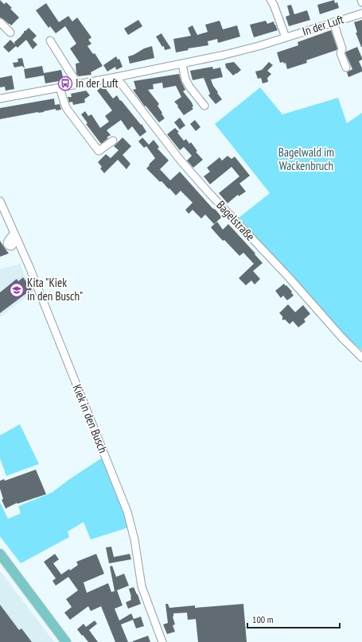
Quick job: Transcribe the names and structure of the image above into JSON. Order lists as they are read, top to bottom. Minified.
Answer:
{"streets":{"street":["In der Luft","Bagelstraße","Kiek in den Busch"]},"crossings":[["In der Luft","Bagelstraße"]],"parks":["Bagelwald im Wackenbruch"],"places":{"bus stop":["In der Luft"],"school or university":["Kita \"Kiek in den Busch\""]},"scale_bar":"100 m"}
